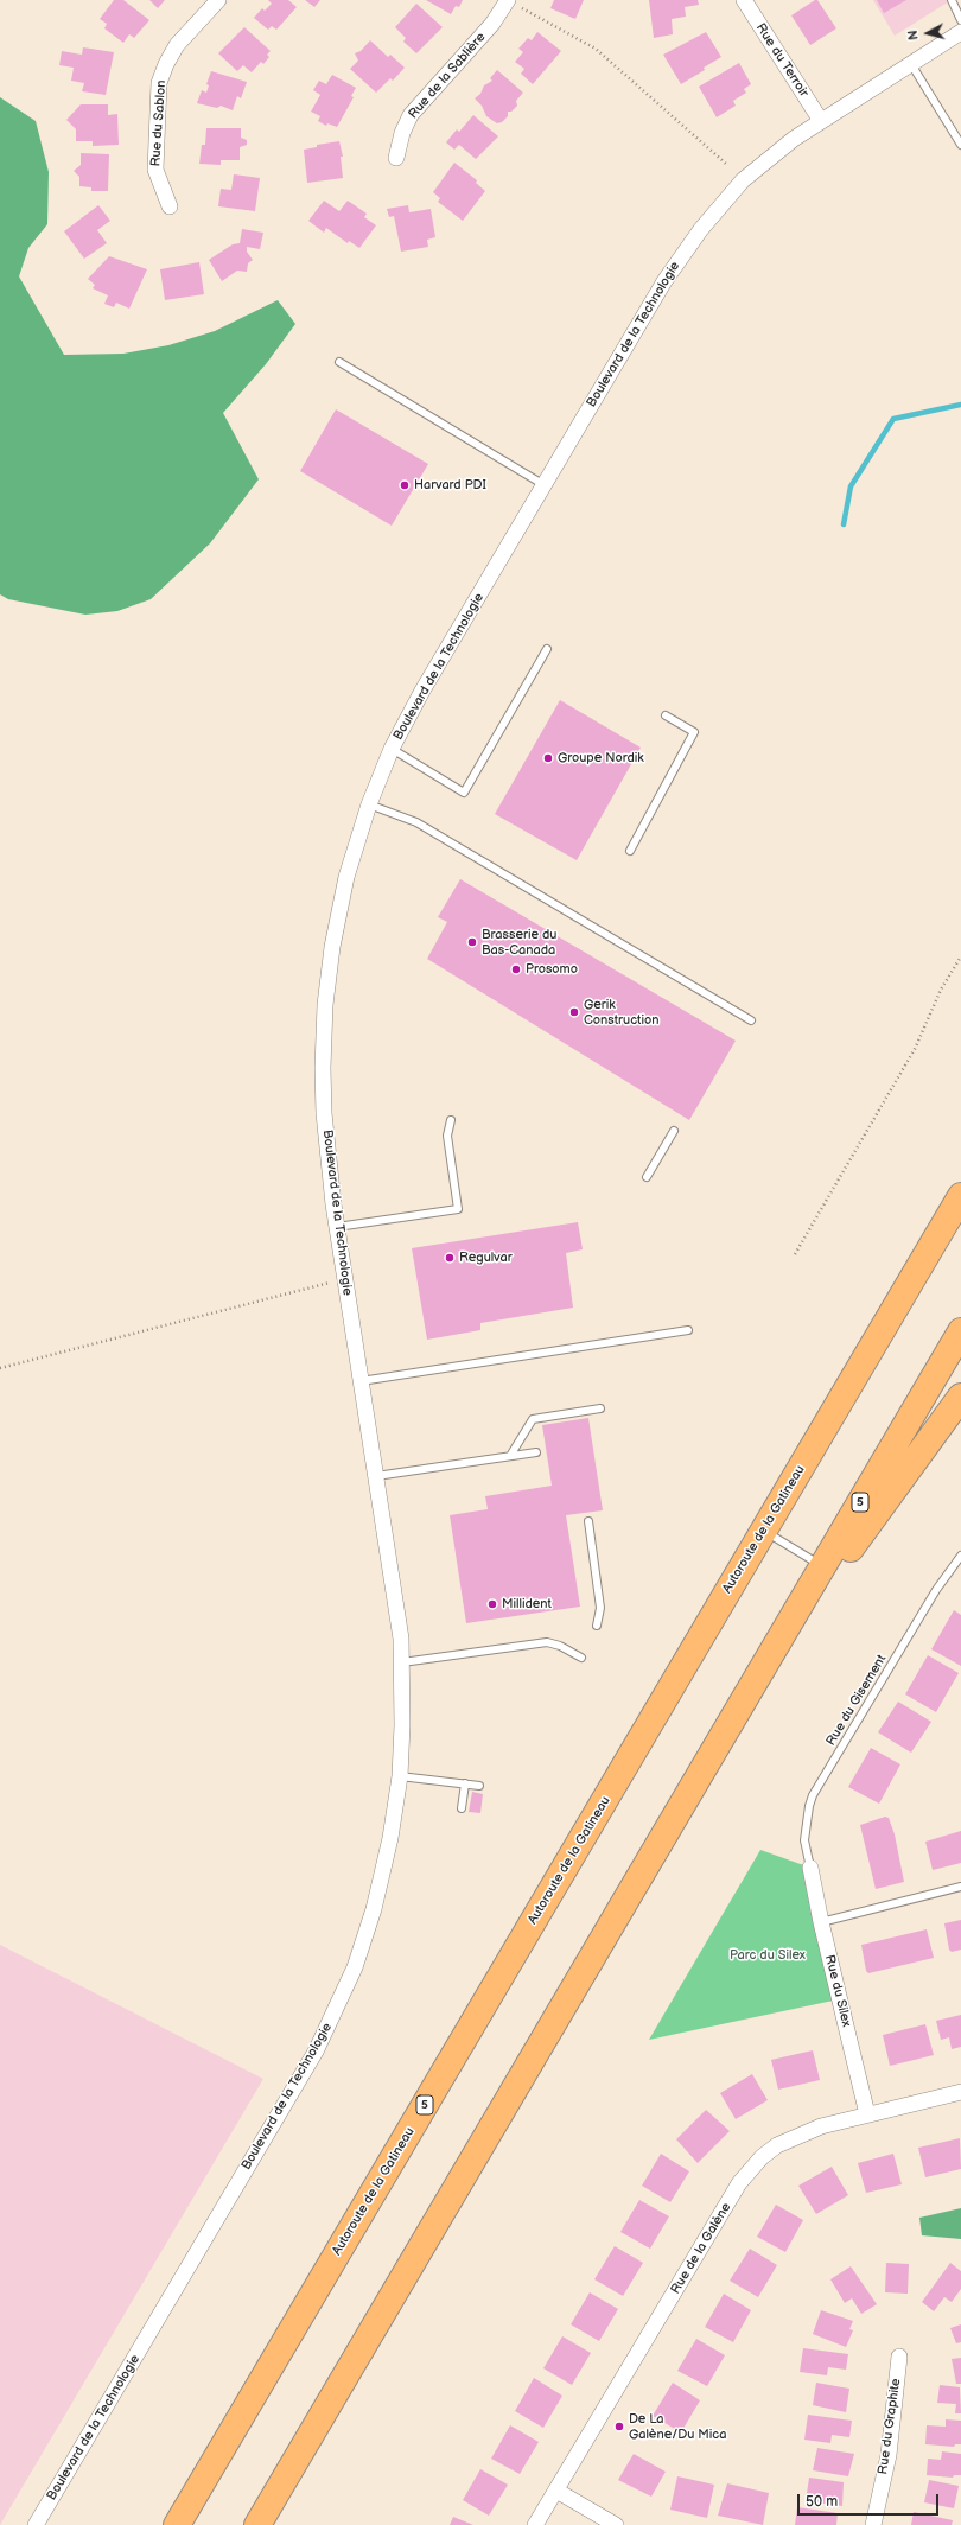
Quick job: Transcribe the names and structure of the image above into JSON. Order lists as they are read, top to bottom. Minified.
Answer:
{"streets":{"highway":["5","Autoroute de la Gatineau"],"street":["Rue du Terroir","Rue de la Sablière","Rue du Sablon","Boulevard de la Technologie","Rue du Silex","Rue de la Galène","Rue du Graphite"],"lane":["Rue du Gisement"]},"crossings":[["Rue du Terroir","Boulevard de la Technologie"],["Rue du Gisement","Rue du Silex"],["Rue du Silex","Rue de la Galène"]],"parks":["Parc du Silex"],"places":["Harvard PDI","Groupe Nordik","Brasserie du Bas-Canada","Prosomo","Gerik Construction","Regulvar","Millident","De La Galène/Du Mica"],"scale_bar":"50 m","north":"left"}
